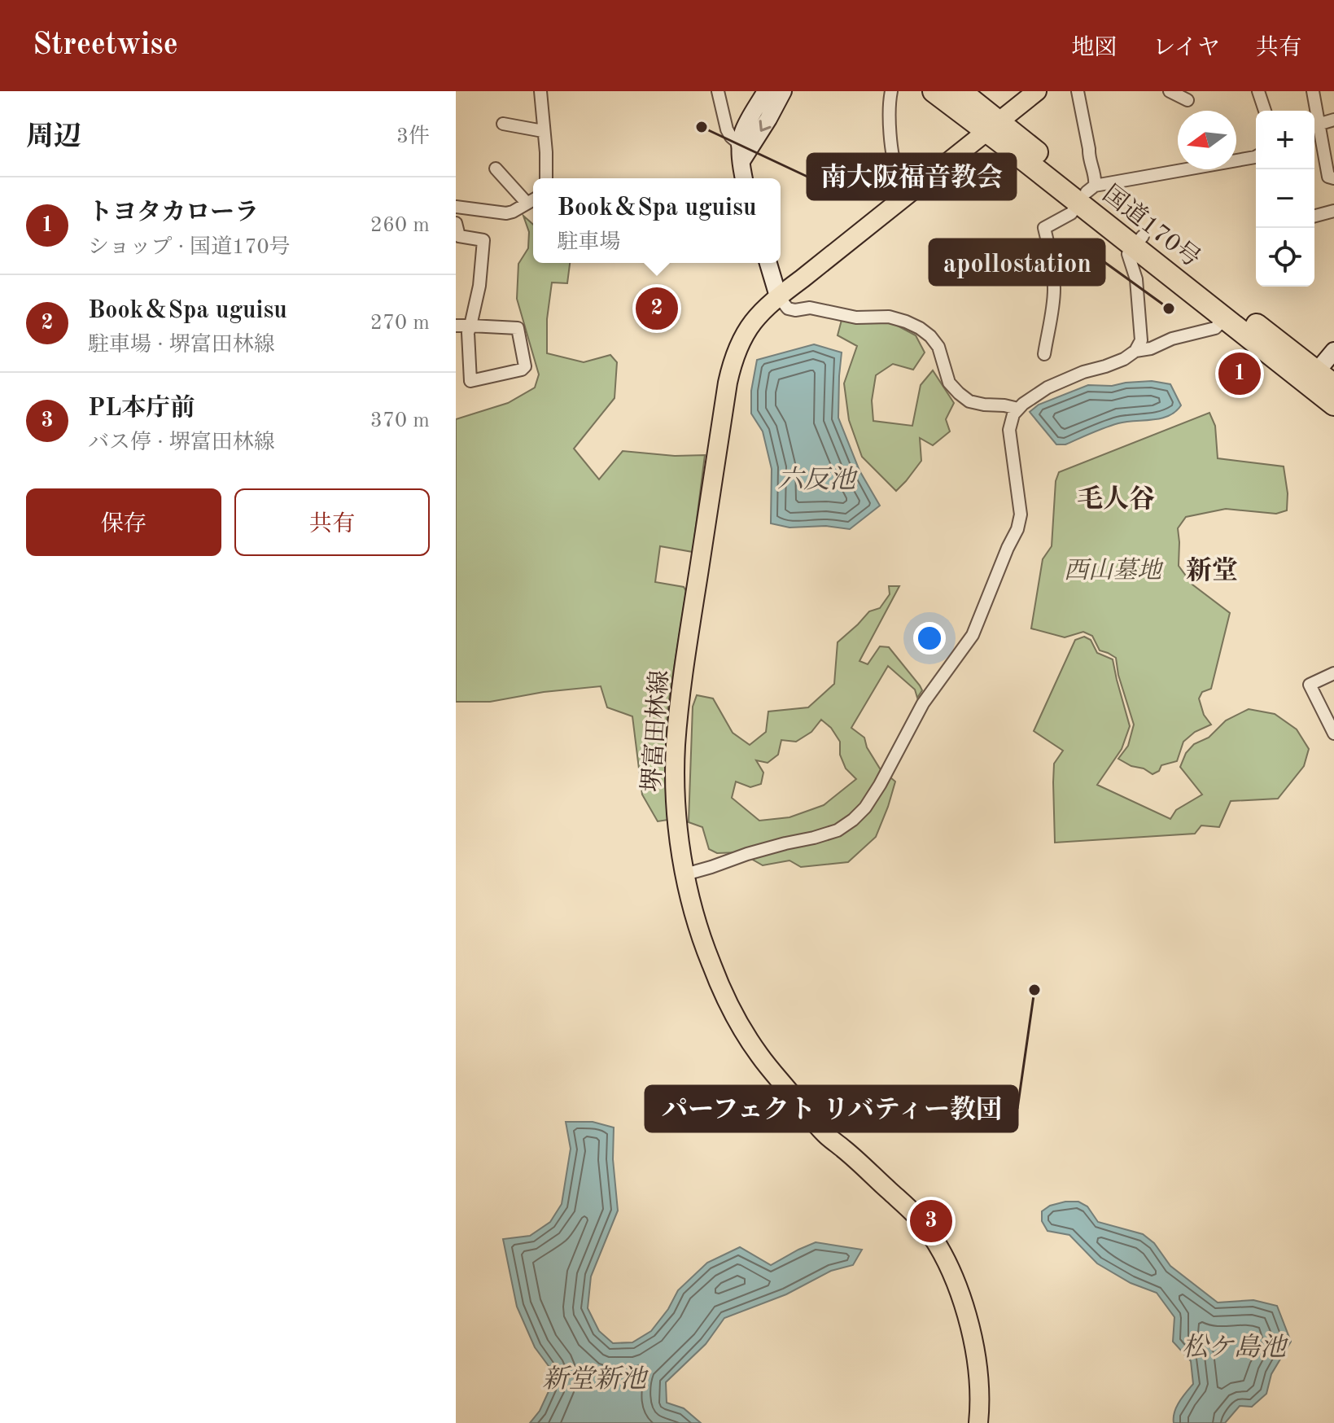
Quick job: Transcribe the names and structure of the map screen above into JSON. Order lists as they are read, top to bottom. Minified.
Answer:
{"streets":{"highway":["国道170号"],"main road":["堺富田林線"]},"crossings":[["国道170号","堺富田林線"]],"districts":["毛人谷","新堂"],"water":["六反池","松ケ島池","新堂新池"],"parks":["西山墓地"],"places":["南大阪福音教会","apollostation","パーフェクト リバティー教団"],"north":"left","page":{"header":"Streetwise","nav":["地図","レイヤ","共有"],"heading":["周辺","3件"],"map_buttons":["+","−"],"list":[{"mark":"1","name":"トヨタカローラ","note":"ショップ · 国道170号","value":"260 m"},{"mark":"2","name":"Book＆Spa uguisu","note":"駐車場 · 堺富田林線","value":"270 m"},{"mark":"3","name":"PL本庁前","note":"バス停 · 堺富田林線","value":"370 m"}],"popup":["Book＆Spa uguisu","駐車場"],"pins":["2","1","3"],"buttons":["保存","共有"]}}
